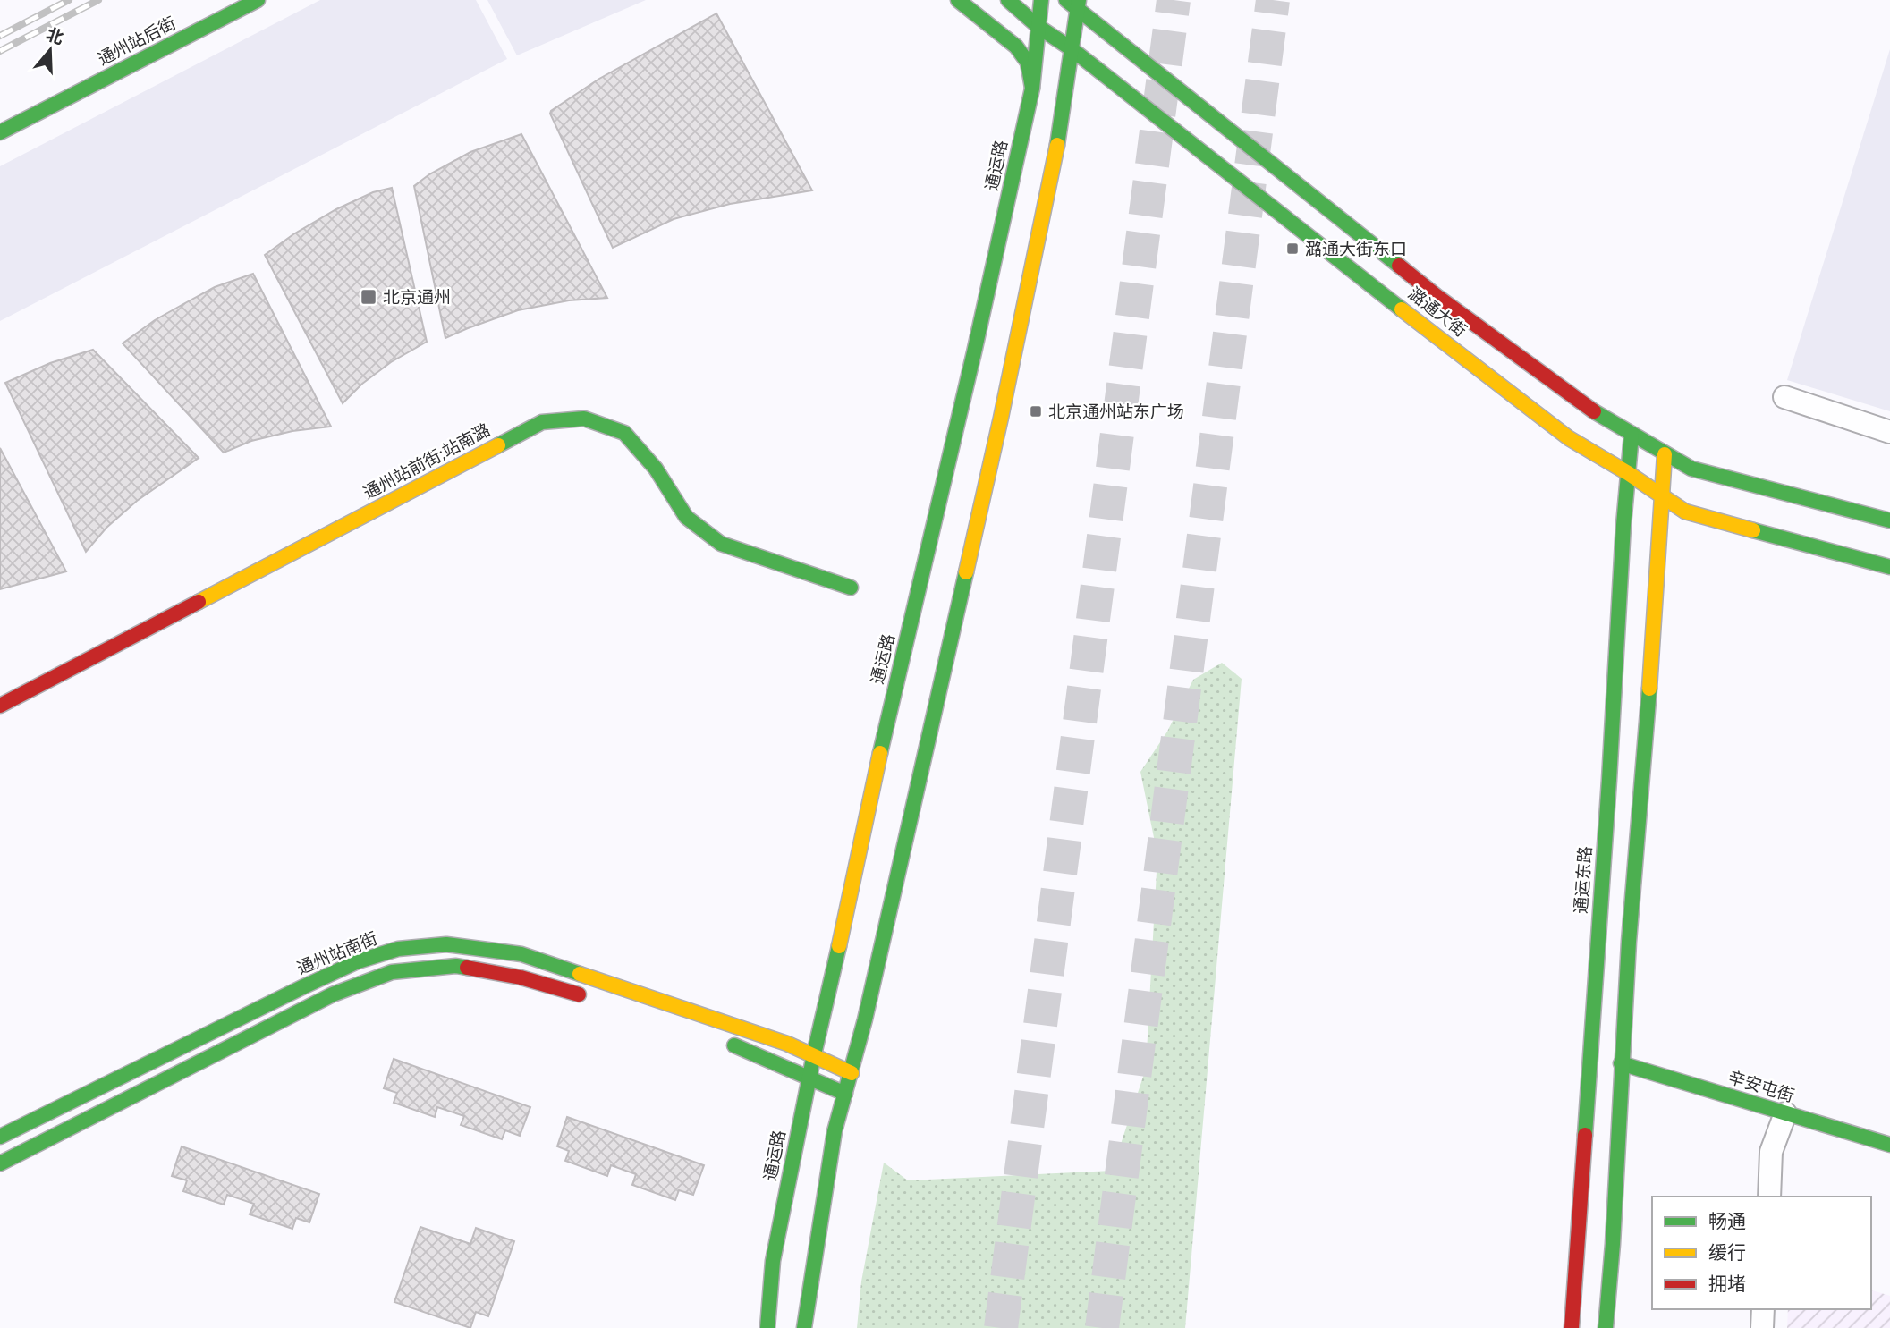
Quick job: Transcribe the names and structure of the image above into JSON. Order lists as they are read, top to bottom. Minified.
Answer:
{"streets":{"main road":["通州站后街","通运路","潞通大街","通州站前街;站南潞","通运东路","通州站南街","辛安屯街"]},"crossings":[["通运路","潞通大街"],["通运路","通州站南街"],["潞通大街","通运东路"]],"places":{"transit":["潞通大街东口","北京通州","北京通州站东广场"]},"legend":["畅通","缓行","拥堵"],"north":"top"}
